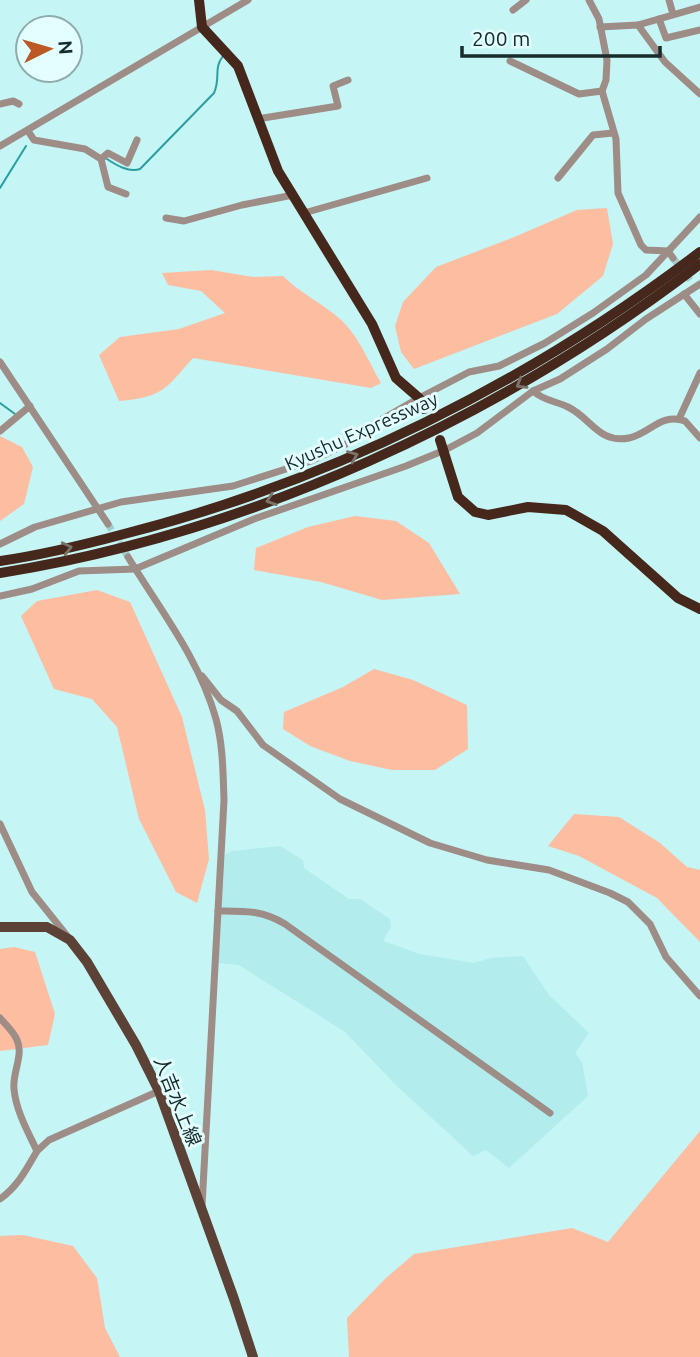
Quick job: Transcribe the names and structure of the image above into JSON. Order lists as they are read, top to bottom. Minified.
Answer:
{"streets":{"highway":["Kyushu Expressway"],"main road":["人吉水上線"]},"scale_bar":"200 m","north":"right"}
